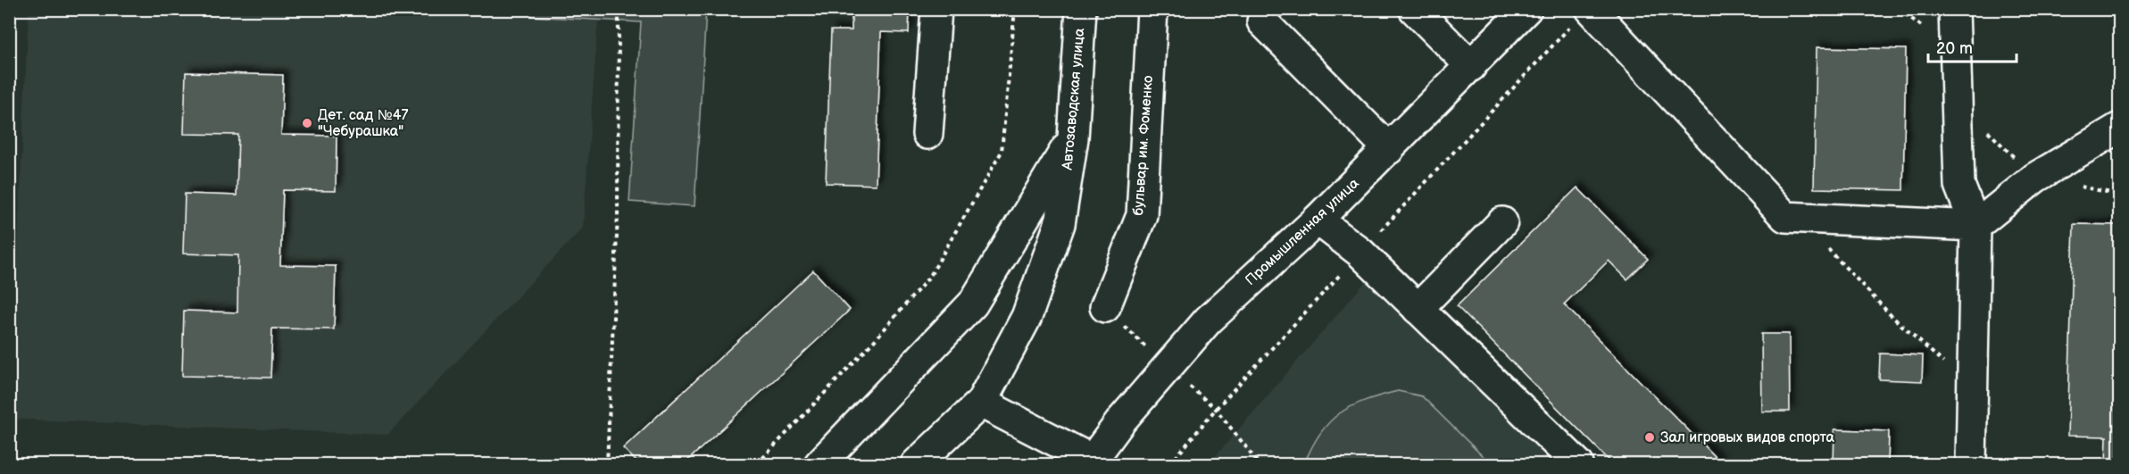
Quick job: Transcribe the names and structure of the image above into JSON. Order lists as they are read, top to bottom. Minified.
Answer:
{"streets":{"street":["Автозаводская улица","бульвар им. Фоменко","Промышленная улица"]},"places":["Дет. сад №47 \"Чебурашка\"","Зал игровых видов спорта"],"scale_bar":"20 m"}
